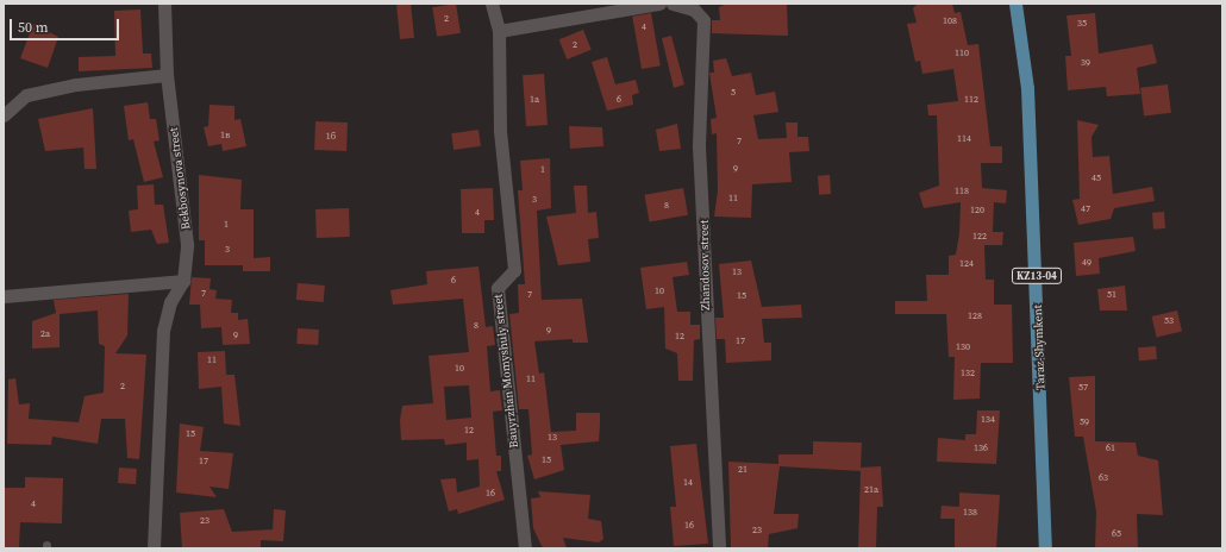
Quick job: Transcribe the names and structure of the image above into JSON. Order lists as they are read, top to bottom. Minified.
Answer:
{"streets":{"main road":["KZ13-04","Taraz-Shymkent"],"street":["Bekbosynova street","Zhandosov street","Bauyrzhan Momyshuly street"]},"house_numbers":["2","108","35","4","2","110","39","5","1а","6","112","1в","1б","114","7","9","1","45","118","11","3","8","47","120","4","1","122","3","49","124","13","6","10","7","7","51","15","128","53","8","9","2а","9","12","17","130","11","10","132","11","2","57","134","59","12","15","13","136","61","15","17","21","63","14","21а","16","4","138","23","16","23","65"],"scale_bar":"50 m"}
